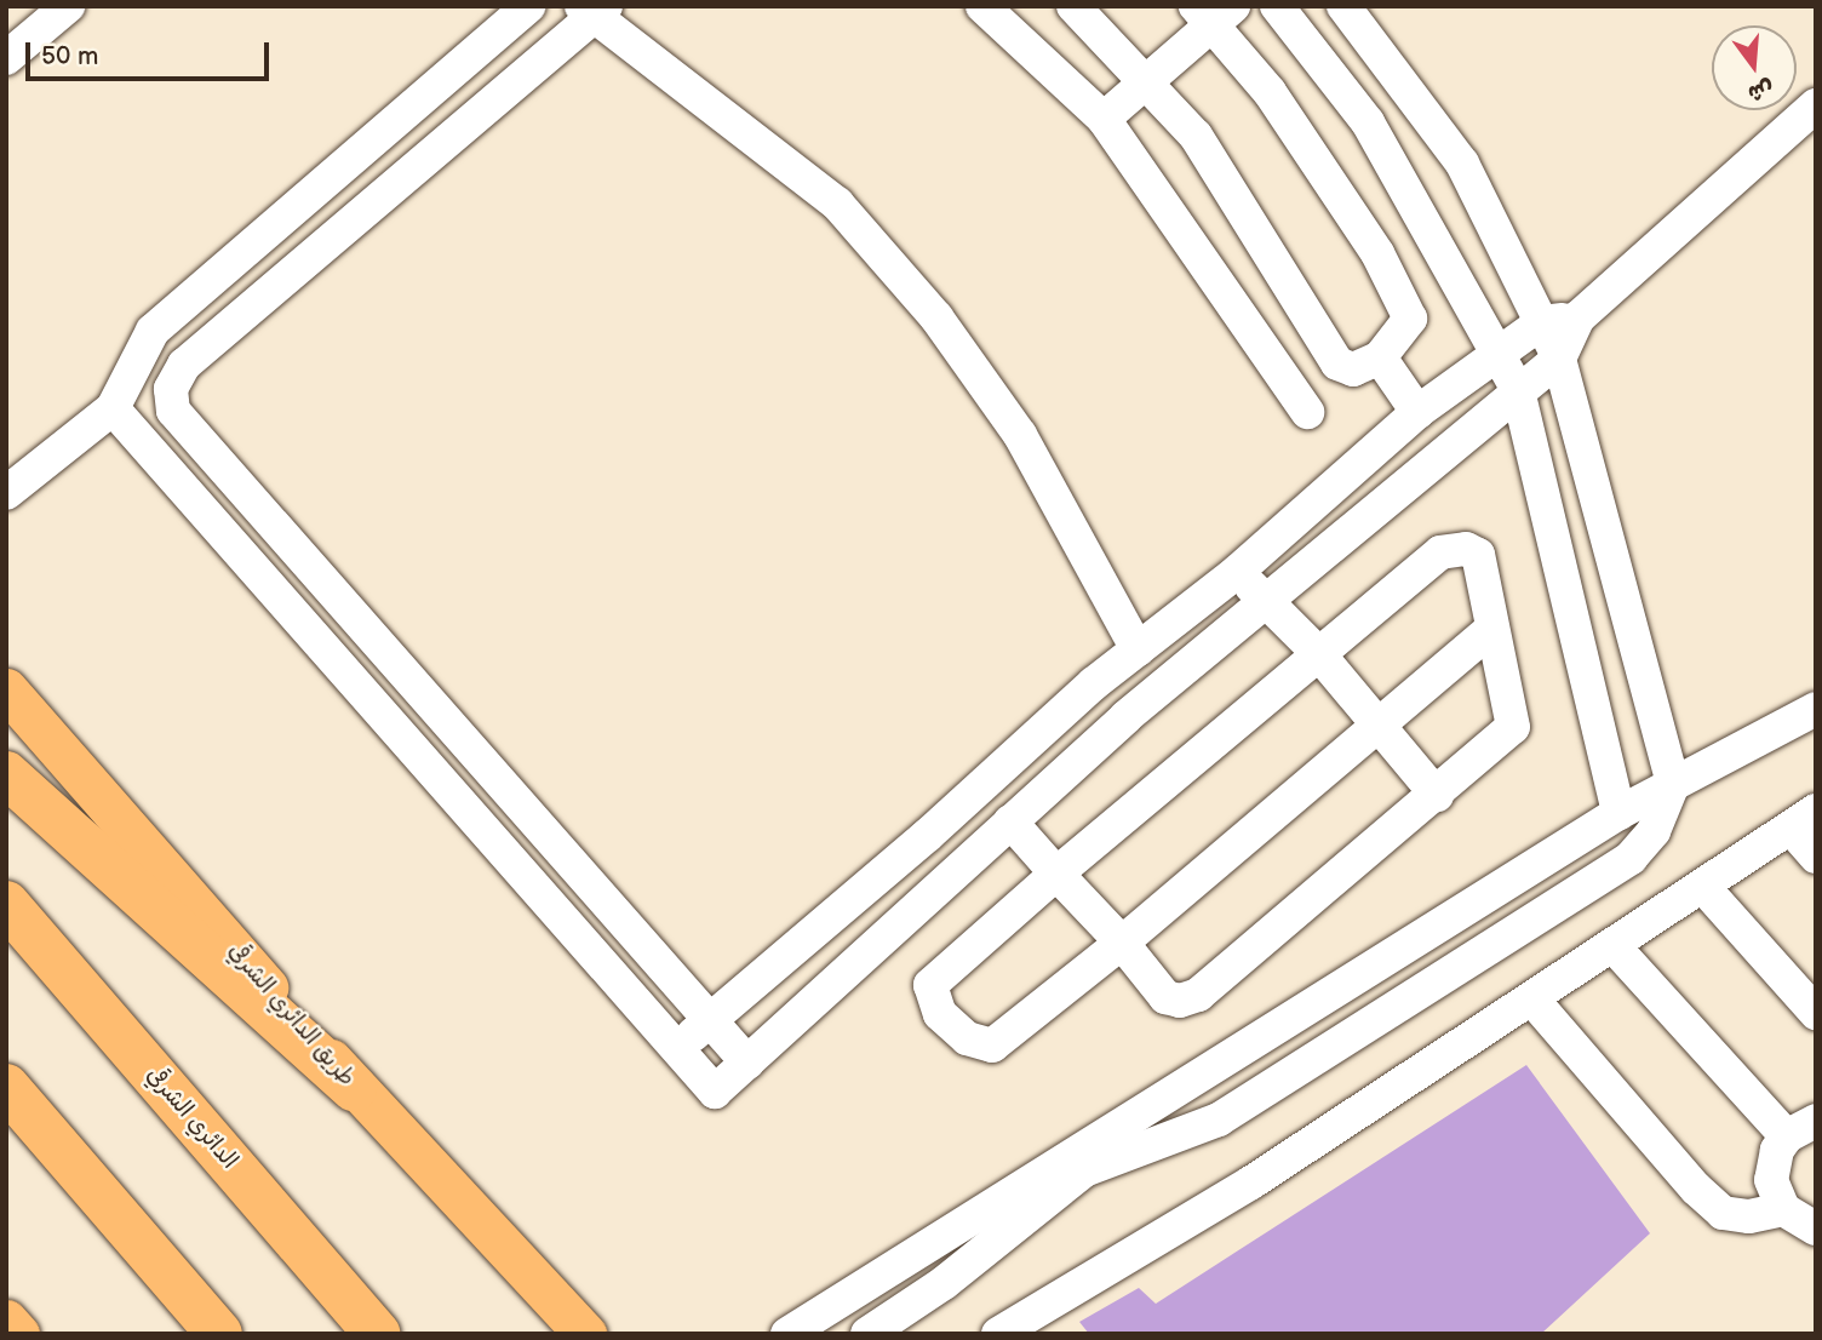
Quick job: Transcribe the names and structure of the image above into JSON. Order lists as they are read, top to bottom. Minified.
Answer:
{"streets":{"highway":["الدائري الشرقي"],"main road":["طريق الدائري الشرقي"]},"scale_bar":"50 m","north":"bottom"}
